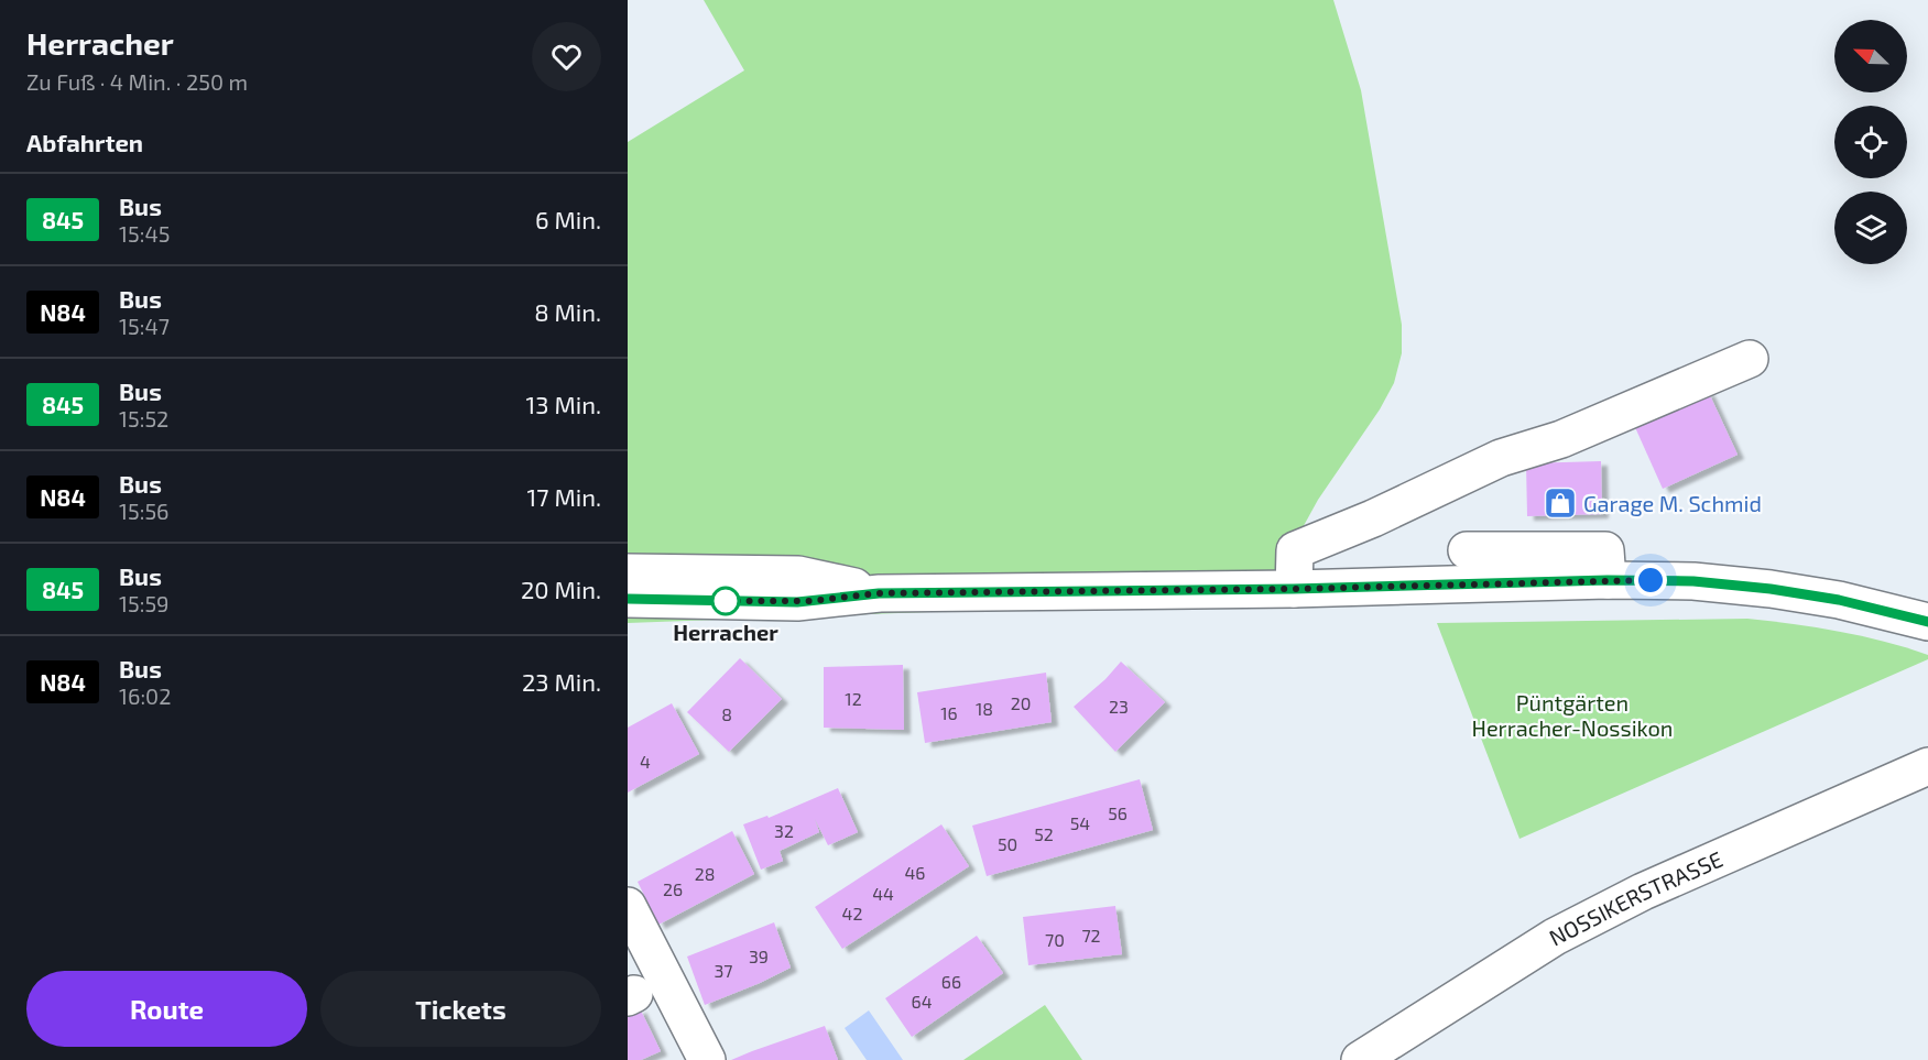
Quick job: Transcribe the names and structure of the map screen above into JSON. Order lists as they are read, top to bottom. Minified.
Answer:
{"streets":{"street":["NOSSIKERSTRASSE"]},"parks":["Püntgärten Herracher-Nossikon"],"places":{"shop":["Garage M. Schmid"],"other":["Herracher"]},"lines":["bus line 845"],"house_numbers":["12","20","23","18","16","8","4","56","54","32","52","50","46","28","26","44","42","72","70","39","37","66","64"],"north":"top left","page":{"heading":[["Herracher","Zu Fuß · 4 Min. · 250 m"],"Abfahrten"],"list":[{"mark":"845","name":"Bus","note":"15:45","value":"6 Min."},{"mark":"N84","name":"Bus","note":"15:47","value":"8 Min."},{"mark":"845","name":"Bus","note":"15:52","value":"13 Min."},{"mark":"N84","name":"Bus","note":"15:56","value":"17 Min."},{"mark":"845","name":"Bus","note":"15:59","value":"20 Min."},{"mark":"N84","name":"Bus","note":"16:02","value":"23 Min."}],"buttons":["Route","Tickets"]}}
